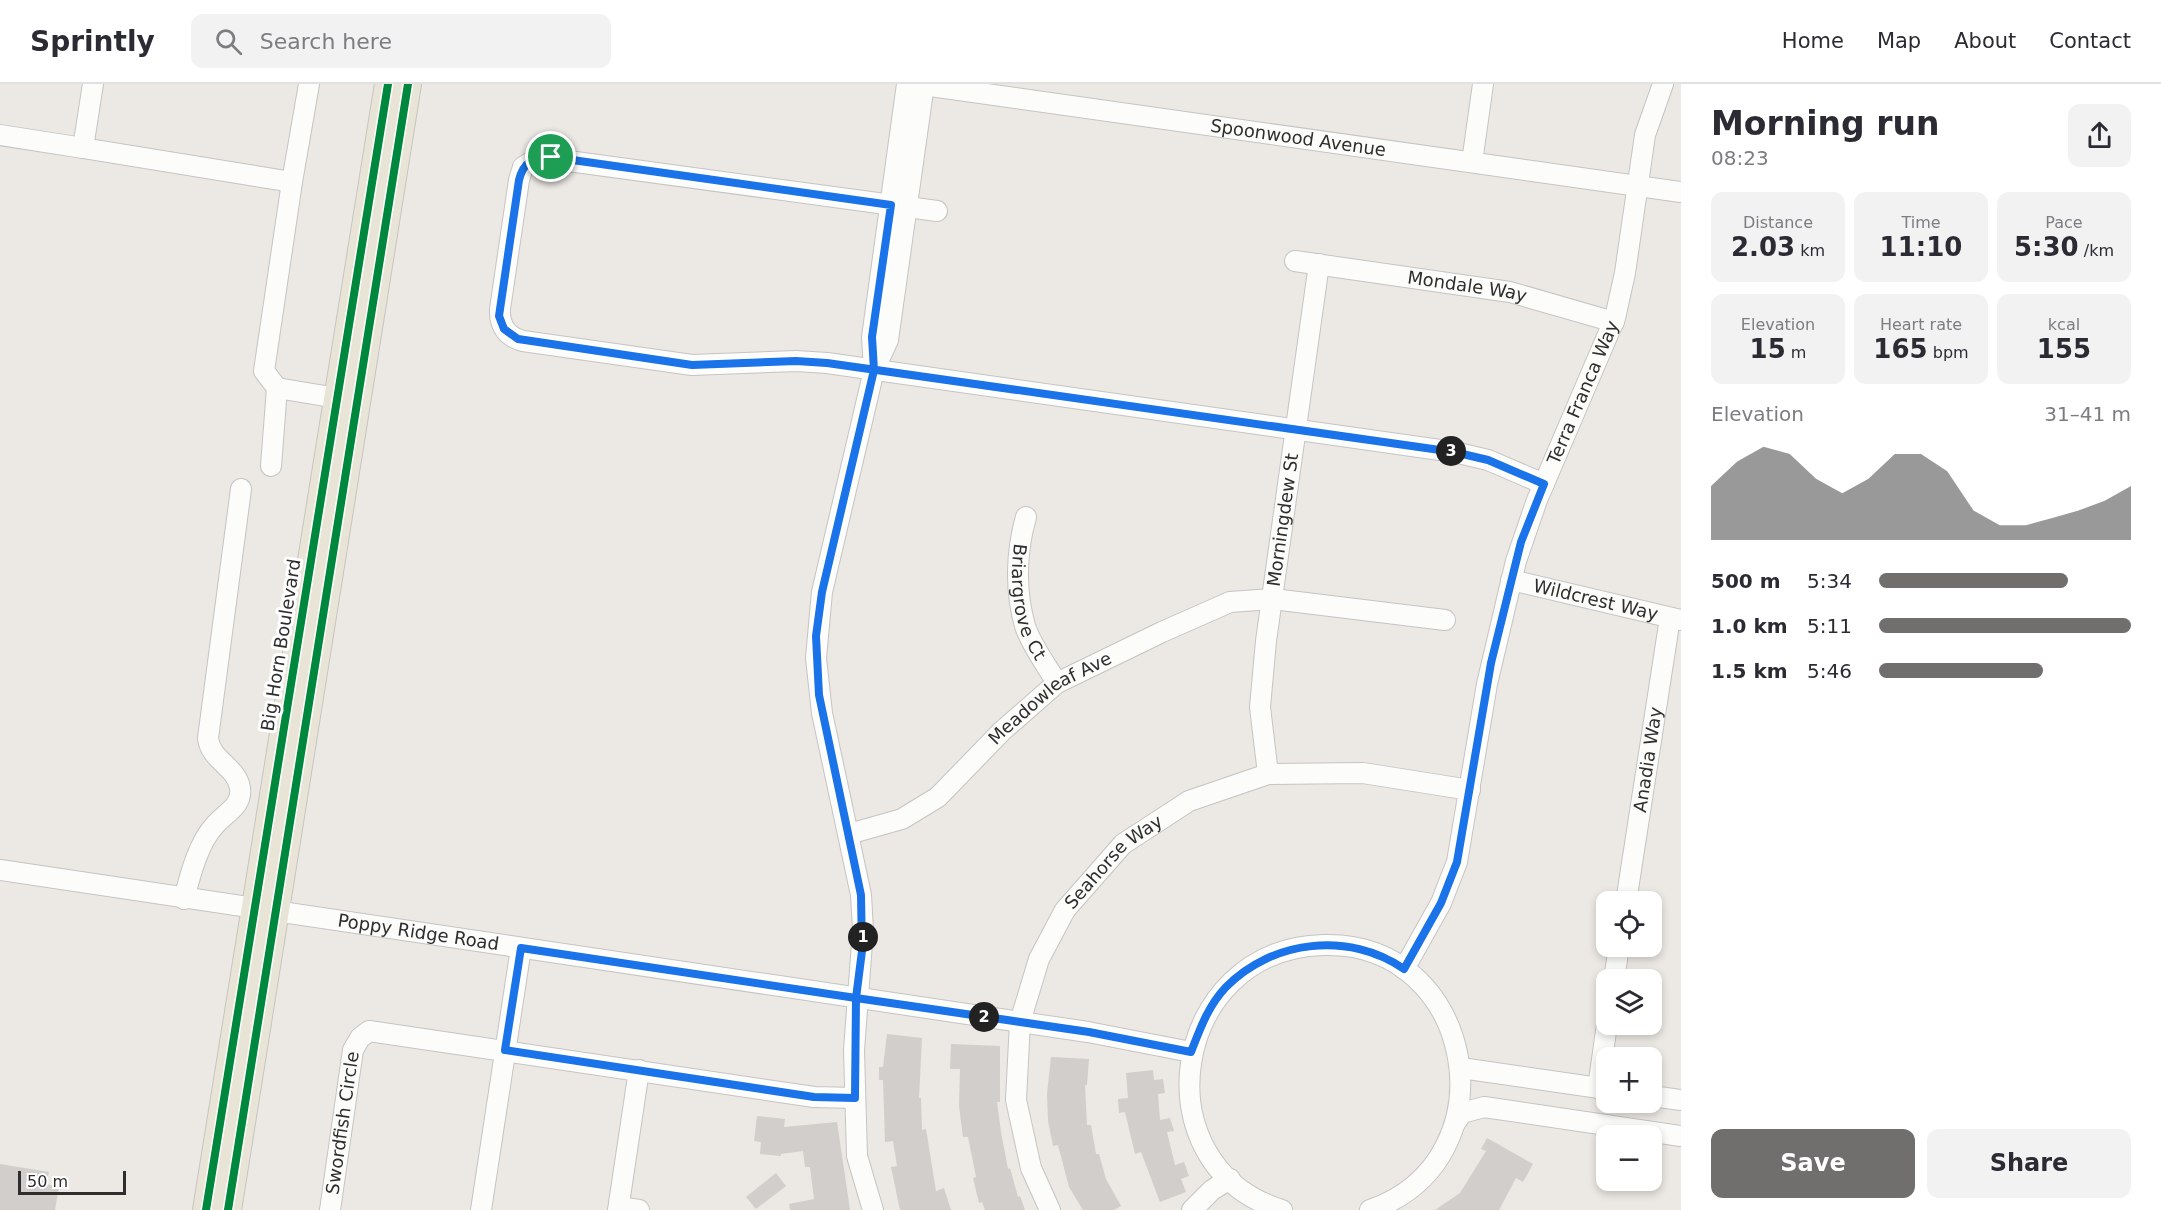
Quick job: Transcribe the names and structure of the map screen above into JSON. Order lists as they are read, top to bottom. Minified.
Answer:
{"streets":{"main road":["Big Horn Boulevard"],"street":["Spoonwood Avenue","Mondale Way","Terra Franca Way","Morningdew St","Briargrove Ct","Wildcrest Way","Meadowleaf Ave","Anadia Way","Seahorse Way","Poppy Ridge Road","Swordfish Circle"]},"crossings":[["Spoonwood Avenue","Terra Franca Way"],["Mondale Way","Terra Franca Way"],["Mondale Way","Morningdew St"],["Terra Franca Way","Wildcrest Way"],["Terra Franca Way","Seahorse Way"],["Morningdew St","Meadowleaf Ave"],["Morningdew St","Seahorse Way"],["Briargrove Ct","Meadowleaf Ave"],["Wildcrest Way","Anadia Way"],["Big Horn Boulevard","Poppy Ridge Road"],["Seahorse Way","Poppy Ridge Road"]],"scale_bar":"50 m","page":{"header":"Sprintly","search":"Search here","nav":["Home","Map","About","Contact"],"heading":["Morning run","08:23"],"stats":[["Distance","2.03 km"],["Time","11:10"],["Pace","5:30 /km"],["Elevation","15 m"],["Heart rate","165 bpm"],["kcal","155"]],"chart":["Elevation","31–41 m"],"pins":["3","1","2"],"list":[{"name":"500 m","note":"5:34"},{"name":"1.0 km","note":"5:11"},{"name":"1.5 km","note":"5:46"}],"map_buttons":["+","−"],"buttons":["Save","Share"],"scale":"50 m"}}
